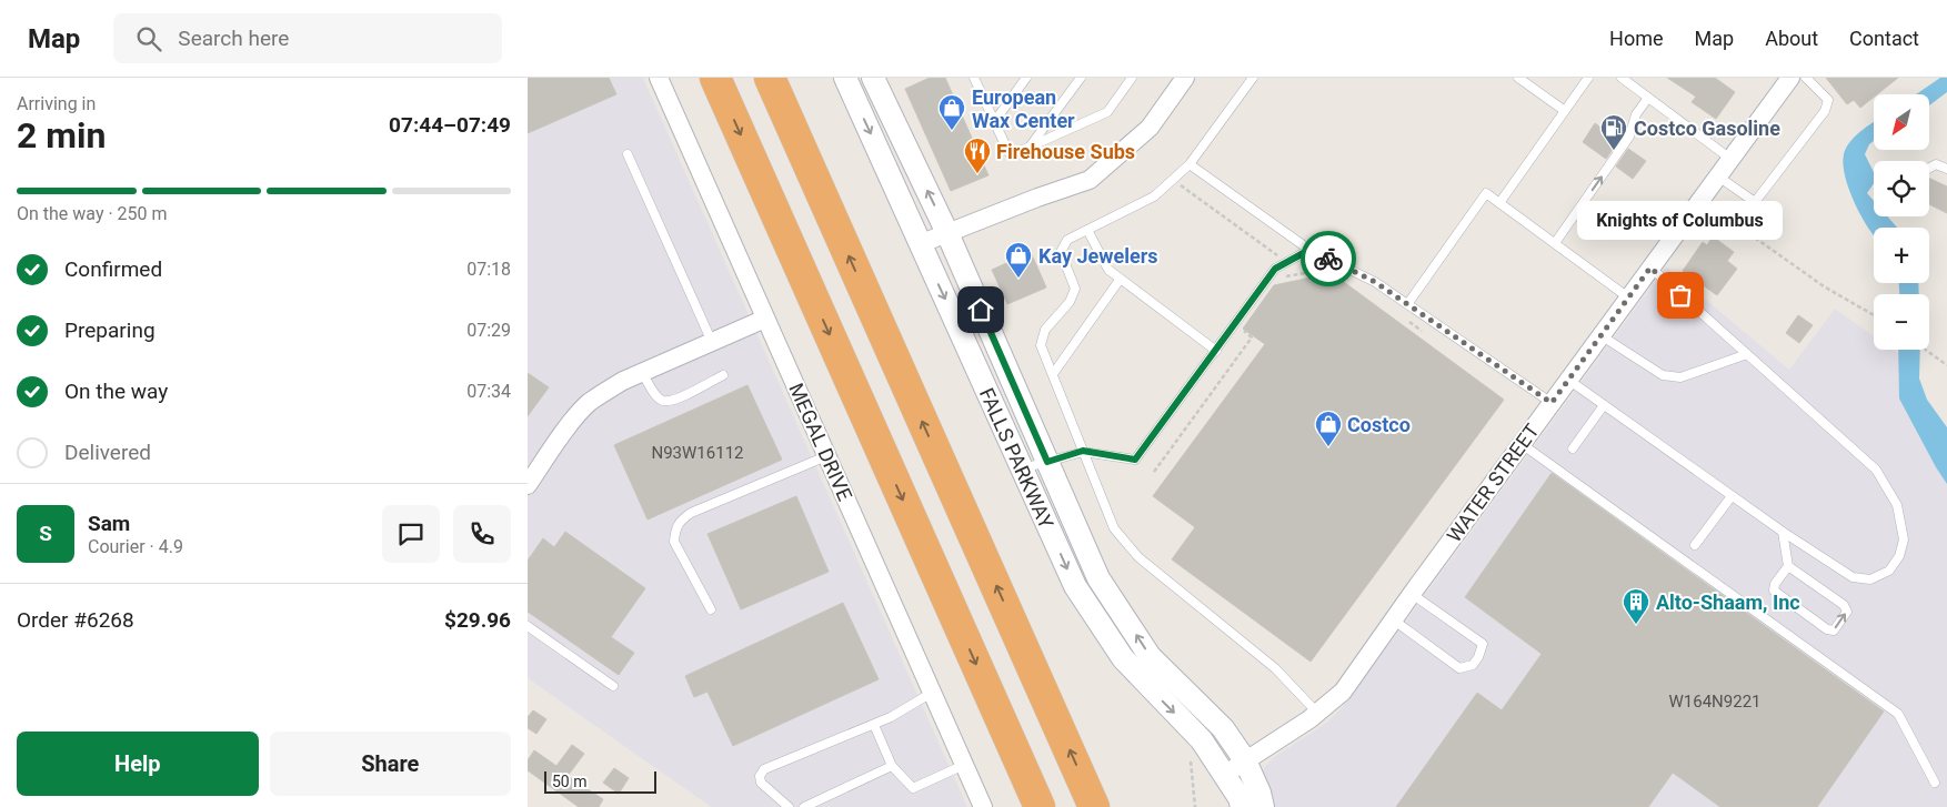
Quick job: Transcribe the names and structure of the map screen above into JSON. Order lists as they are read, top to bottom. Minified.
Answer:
{"streets":{"street":["MEGAL DRIVE","FALLS PARKWAY","WATER STREET"]},"crossings":[["FALLS PARKWAY","WATER STREET"]],"places":{"shop":["European Wax Center","Kay Jewelers","Costco"],"fuel station":["Costco Gasoline"],"restaurant":["Firehouse Subs"],"other":["Knights of Columbus"],"building":["Alto-Shaam, Inc"]},"house_numbers":["N93W16112","W164N9221"],"scale_bar":"50 m","north":"bottom left","page":{"header":"Map","search":"Search here","nav":["Home","Map","About","Contact"],"heading":["2 min","Arriving in","07:44–07:49"],"panel":["Sam","Courier · 4.9","Order #6268","$29.96"],"map_buttons":["+","−"],"bar":"On the way · 250 m","bubble":"Knights of Columbus","list":[["Confirmed","07:18"],["Preparing","07:29"],["On the way","07:34"],"Delivered"],"round":"S","buttons":["Help","Share"],"scale":"50 m"}}
